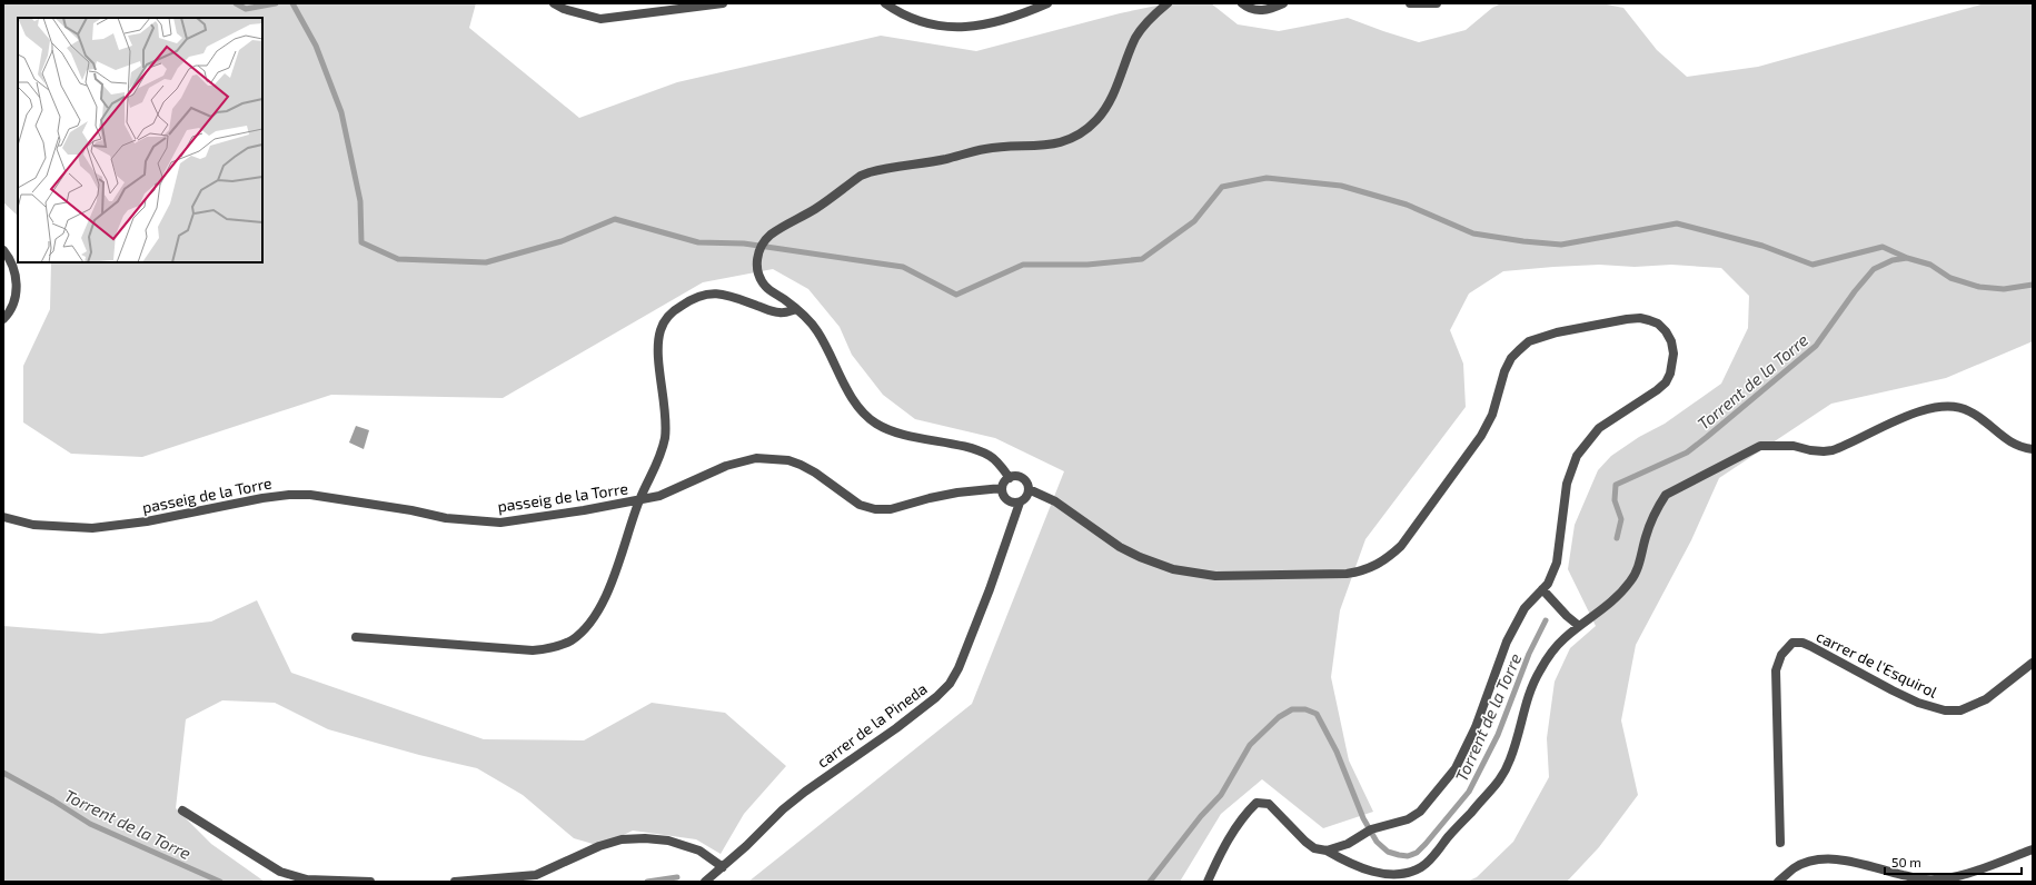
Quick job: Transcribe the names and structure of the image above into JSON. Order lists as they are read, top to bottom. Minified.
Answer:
{"streets":{"street":["passeig de la Torre","carrer de l'Esquirol","carrer de la Pineda"]},"crossings":[["passeig de la Torre","carrer de la Pineda"]],"water":["Torrent de la Torre"],"scale_bar":"50 m"}
